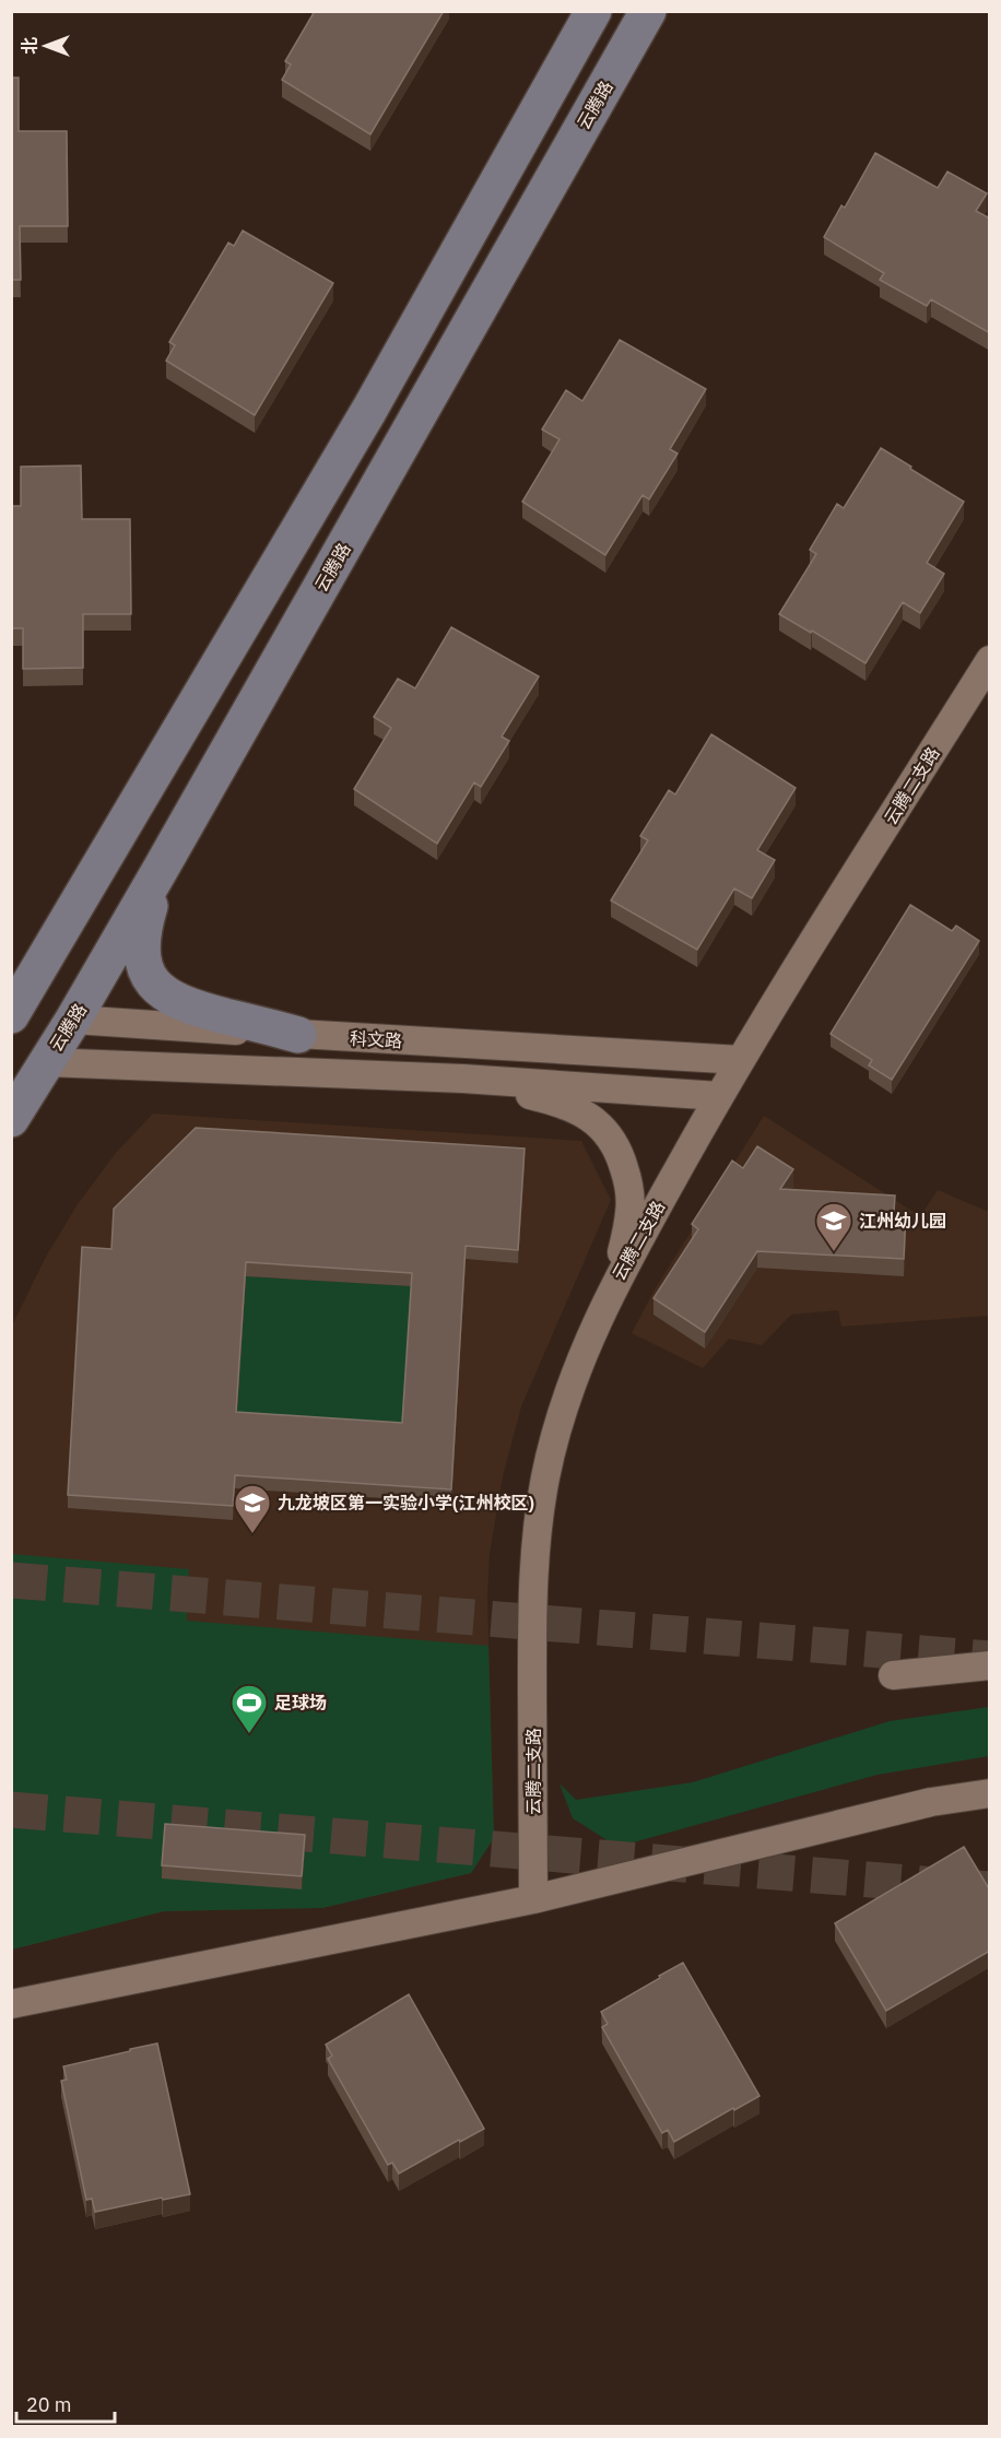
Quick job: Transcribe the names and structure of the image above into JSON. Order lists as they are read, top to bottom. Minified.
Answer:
{"streets":{"street":["云腾路","云腾二支路","科文路"]},"crossings":[["云腾路","科文路"],["云腾二支路","科文路"]],"places":{"school or university":["江州幼儿园","九龙坡区第一实验小学(江州校区)"],"sports":["足球场"]},"scale_bar":"20 m","north":"left"}
